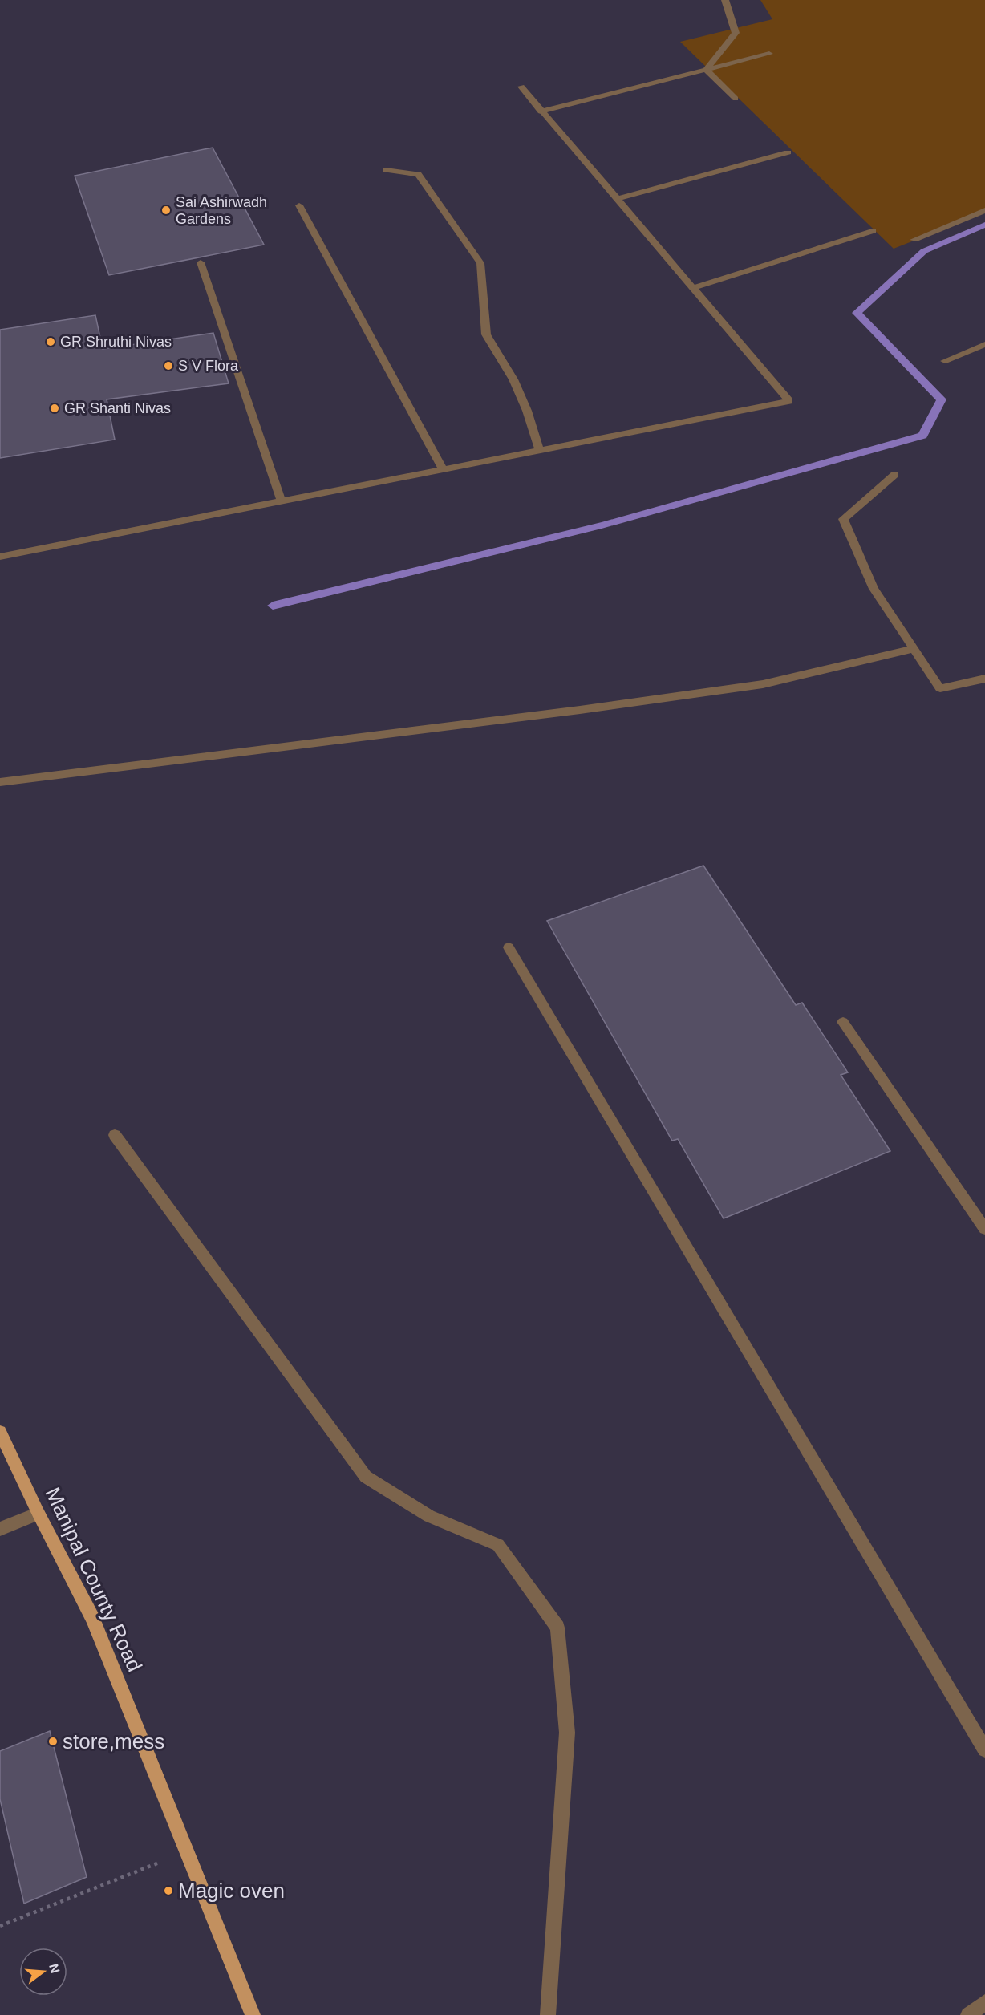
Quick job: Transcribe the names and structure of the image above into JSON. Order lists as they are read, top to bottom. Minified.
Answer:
{"streets":{"main road":["Manipal County Road"]},"places":["Sai Ashirwadh Gardens","GR Shruthi Nivas","S V Flora","GR Shanti Nivas","store,mess","Magic oven"],"north":"right"}
